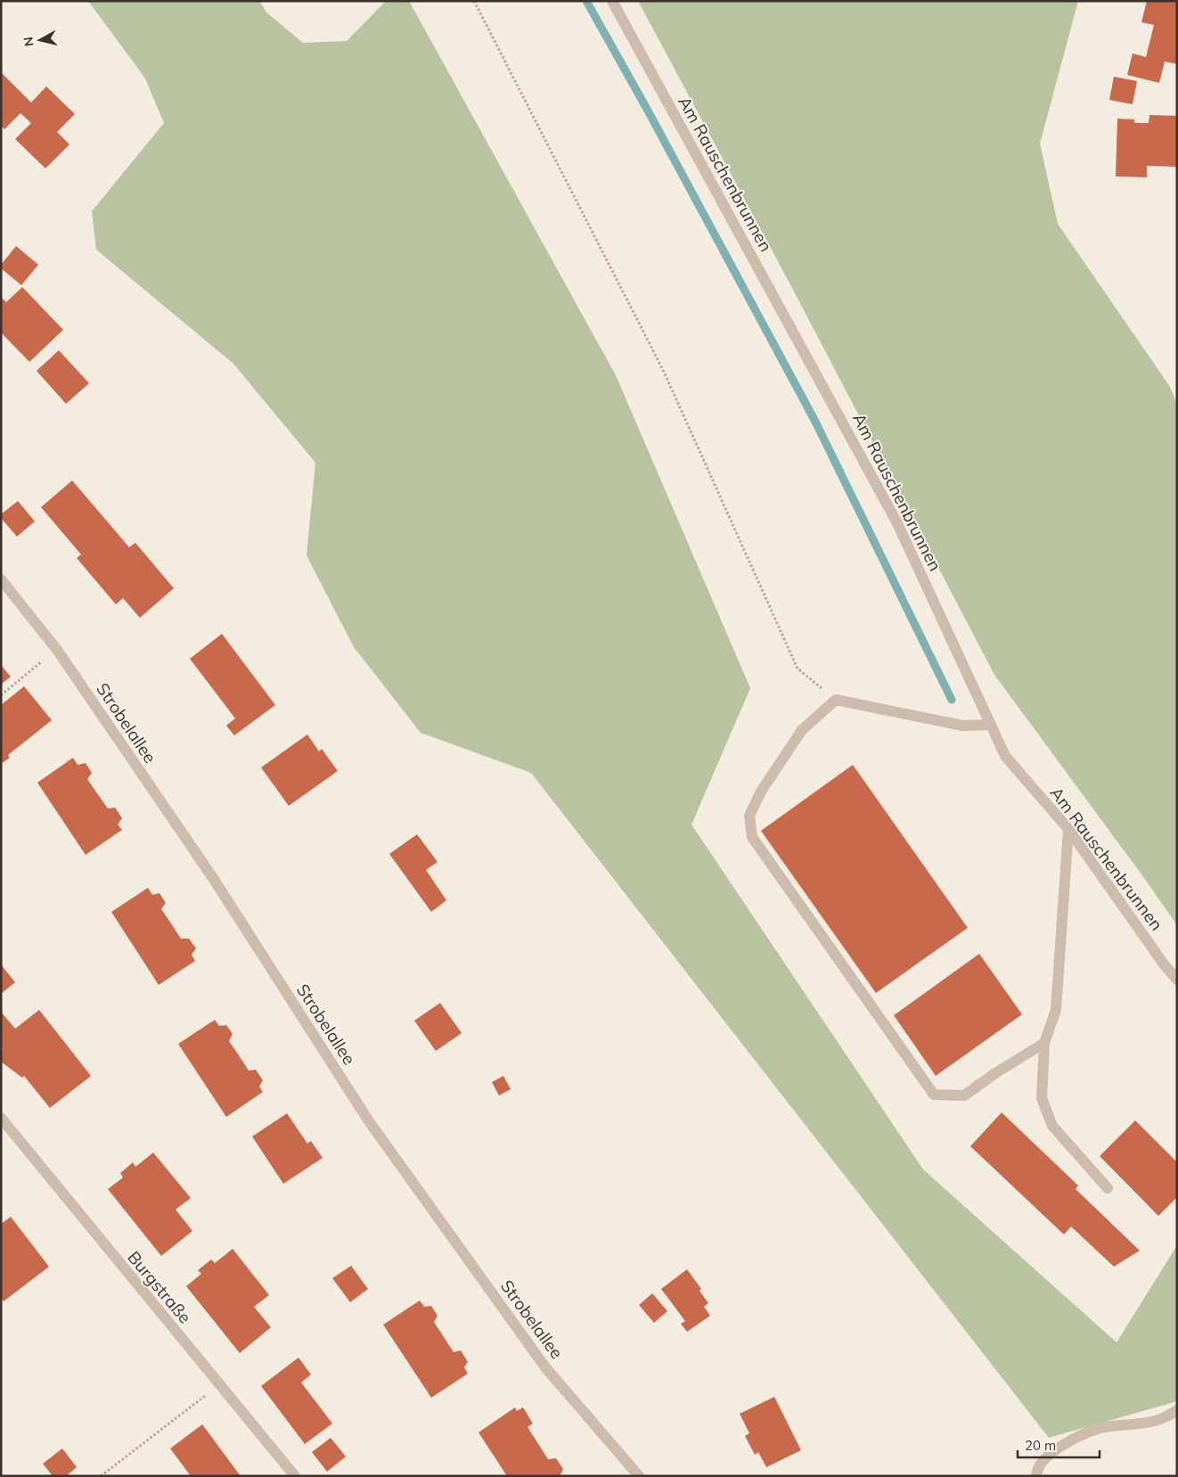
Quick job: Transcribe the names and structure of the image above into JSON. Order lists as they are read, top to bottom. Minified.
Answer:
{"streets":{"street":["Am Rauschenbrunnen","Strobelallee","Burgstraße"]},"scale_bar":"20 m","north":"left"}
